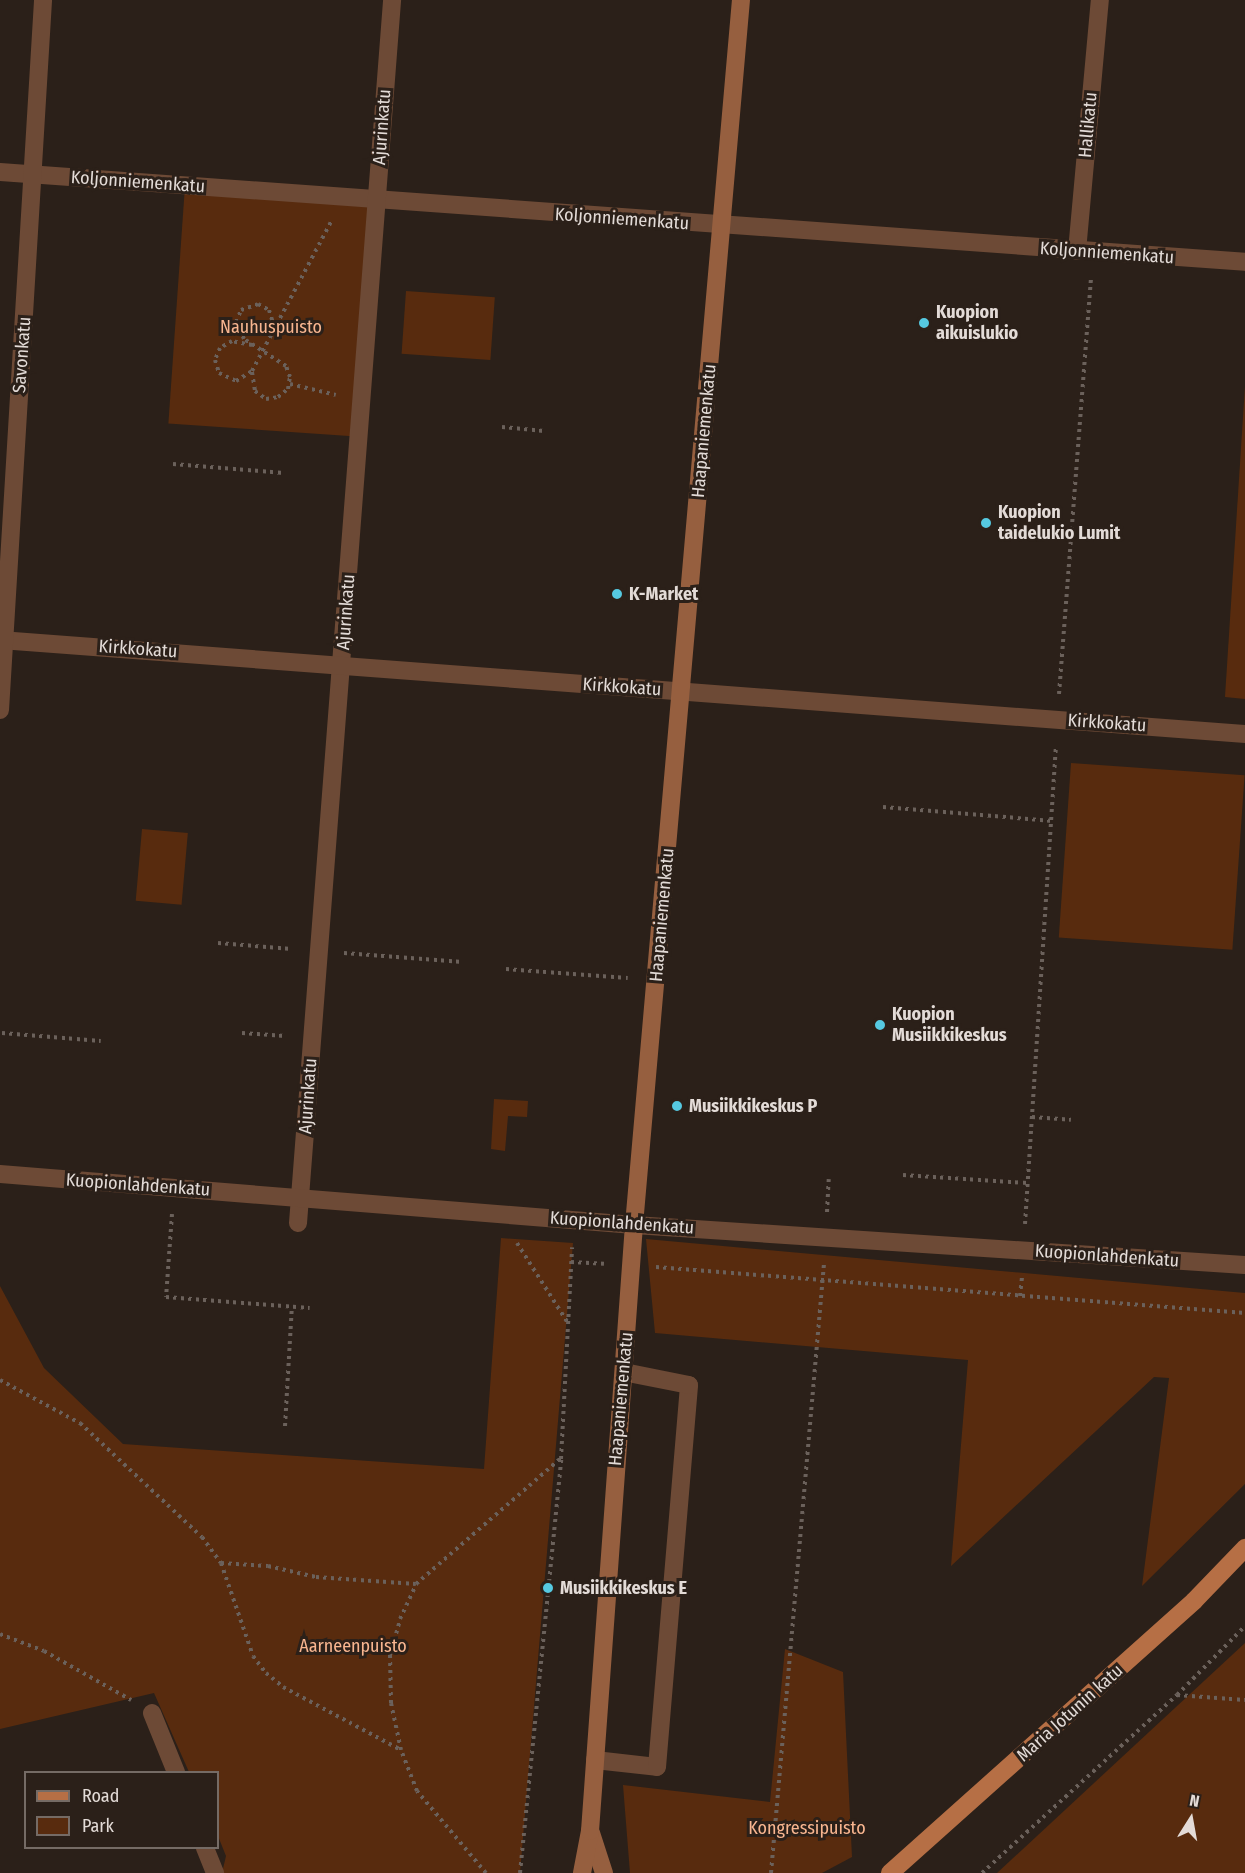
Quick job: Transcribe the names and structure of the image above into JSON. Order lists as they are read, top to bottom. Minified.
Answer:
{"streets":{"main road":["Haapaniemenkatu","Maria Jotunin katu"],"street":["Hallikatu","Ajurinkatu","Koljonniemenkatu","Savonkatu","Kirkkokatu","Kuopionlahdenkatu"]},"crossings":[["Hallikatu","Koljonniemenkatu"],["Ajurinkatu","Koljonniemenkatu"],["Ajurinkatu","Kirkkokatu"],["Ajurinkatu","Kuopionlahdenkatu"],["Koljonniemenkatu","Savonkatu"],["Koljonniemenkatu","Haapaniemenkatu"],["Savonkatu","Kirkkokatu"],["Haapaniemenkatu","Kirkkokatu"],["Haapaniemenkatu","Kuopionlahdenkatu"]],"parks":["Nauhuspuisto","Aarneenpuisto","Kongressipuisto"],"places":["Kuopion aikuislukio","Kuopion taidelukio Lumit","K-Market","Kuopion Musiikkikeskus","Musiikkikeskus P","Musiikkikeskus E"],"legend":["Road","Park"],"north":"top"}
